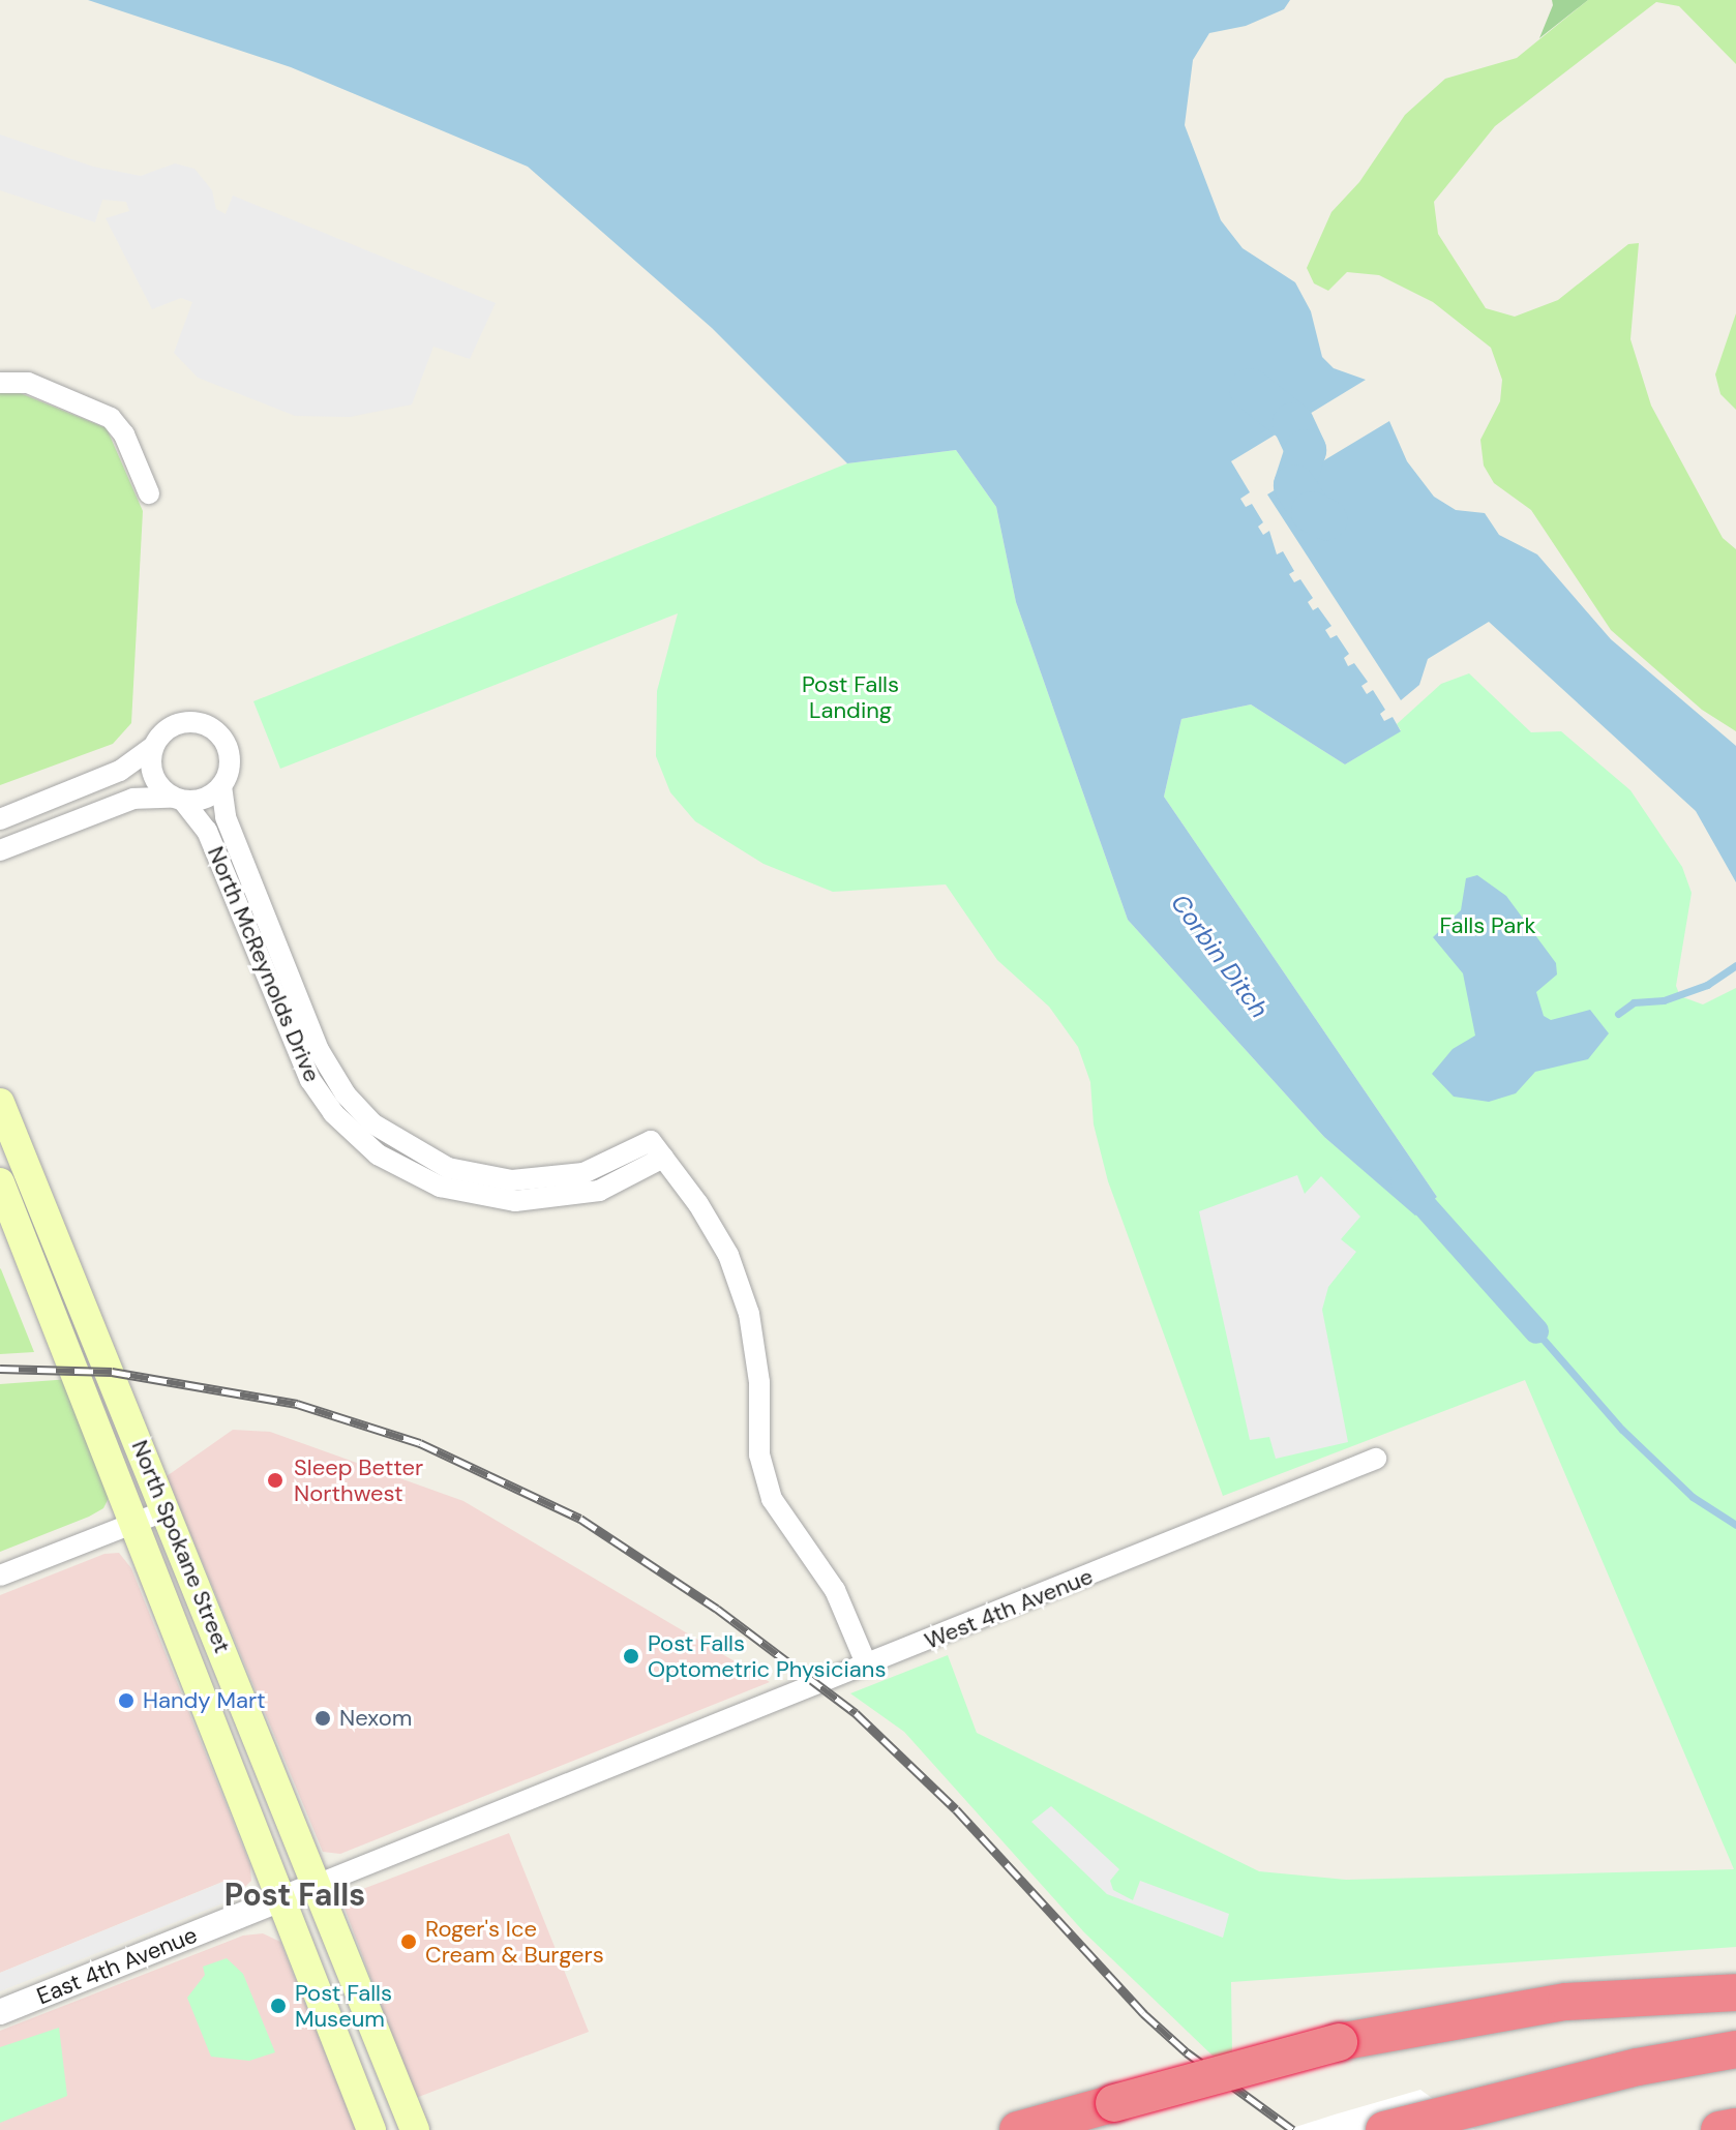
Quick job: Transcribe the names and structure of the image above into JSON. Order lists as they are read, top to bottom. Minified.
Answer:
{"streets":{"main road":["North Spokane Street"],"street":["North McReynolds Drive","West 4th Avenue","East 4th Avenue"]},"crossings":[["North Spokane Street","West 4th Avenue"],["North Spokane Street","East 4th Avenue"],["West 4th Avenue","East 4th Avenue"]],"districts":["Post Falls"],"water":["Corbin Ditch"],"parks":["Post Falls Landing","Falls Park"],"places":["Sleep Better Northwest","Post Falls Optometric Physicians","Handy Mart","Nexom","Roger's Ice Cream & Burgers","Post Falls Museum"]}
